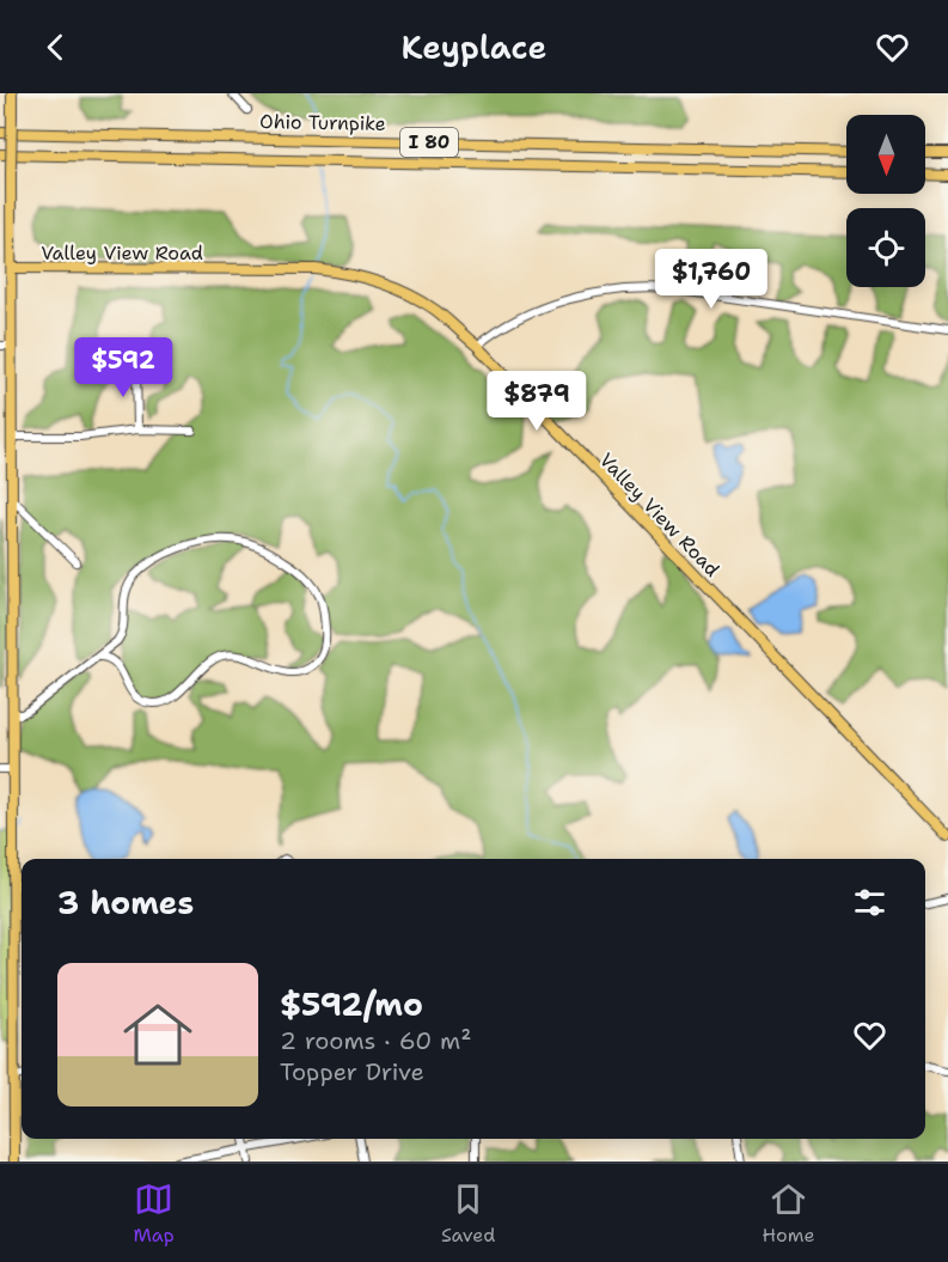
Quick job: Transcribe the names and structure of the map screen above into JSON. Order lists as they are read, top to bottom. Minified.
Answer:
{"streets":{"highway":["Ohio Turnpike","I 80"],"main road":["Valley View Road"]},"north":"bottom","page":{"header":"Keyplace","price":["$1,760","$592","$879"],"heading":"3 homes","list":[{"name":"$592/mo","note":"2 rooms · 60 m² · Topper Drive"}],"tabs":["Map","Saved","Home"]}}
